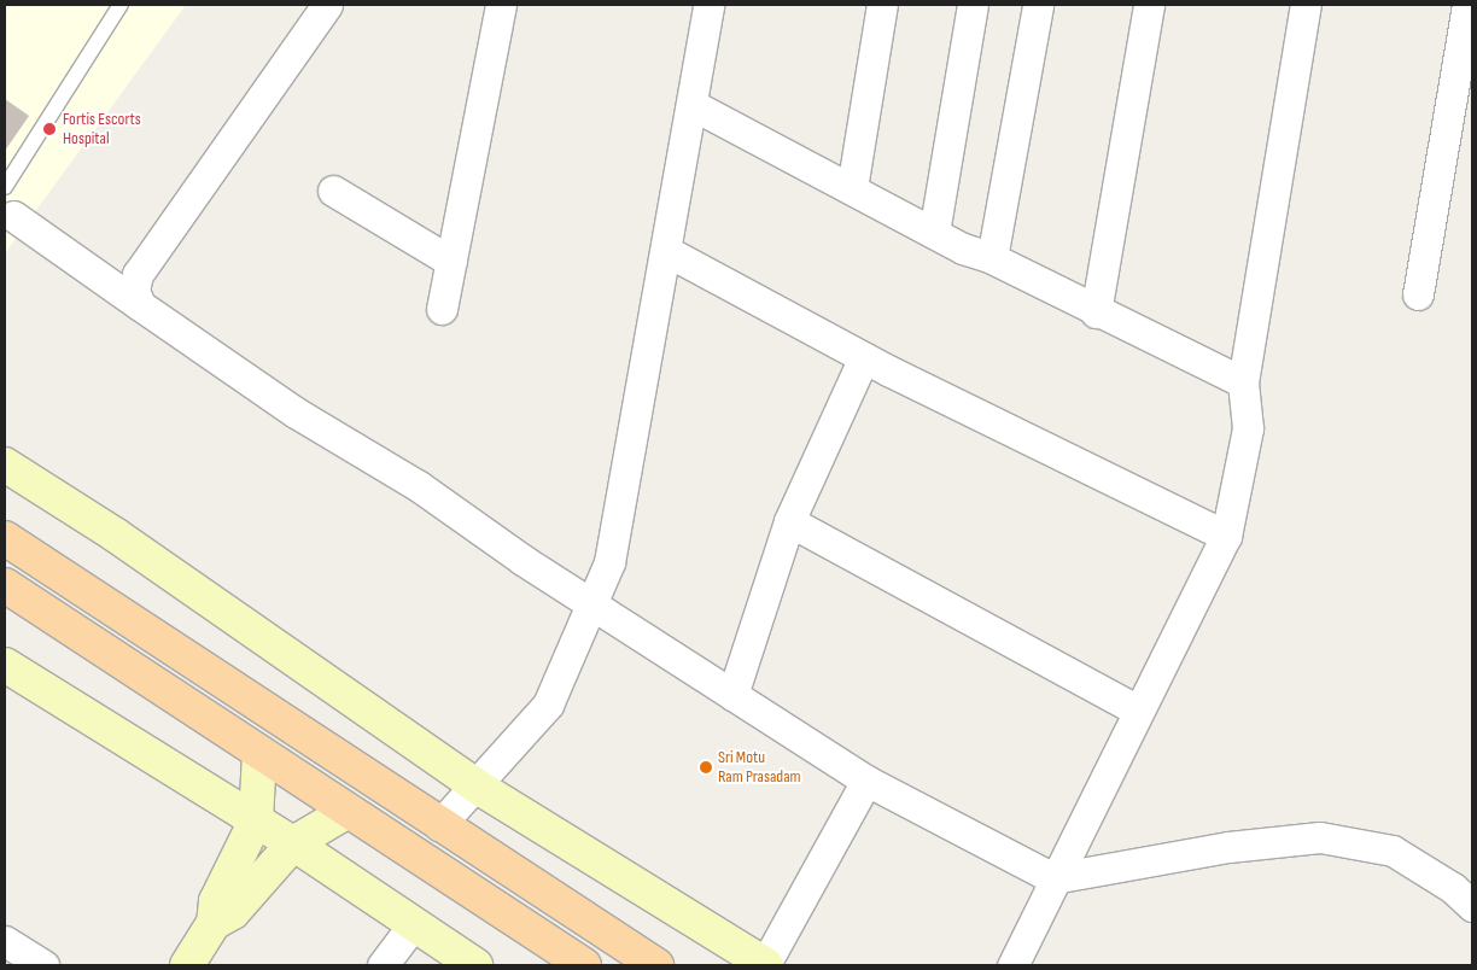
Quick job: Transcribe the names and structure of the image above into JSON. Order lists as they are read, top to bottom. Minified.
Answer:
{"places":["Fortis Escorts Hospital","Sri Motu Ram Prasadam"]}
